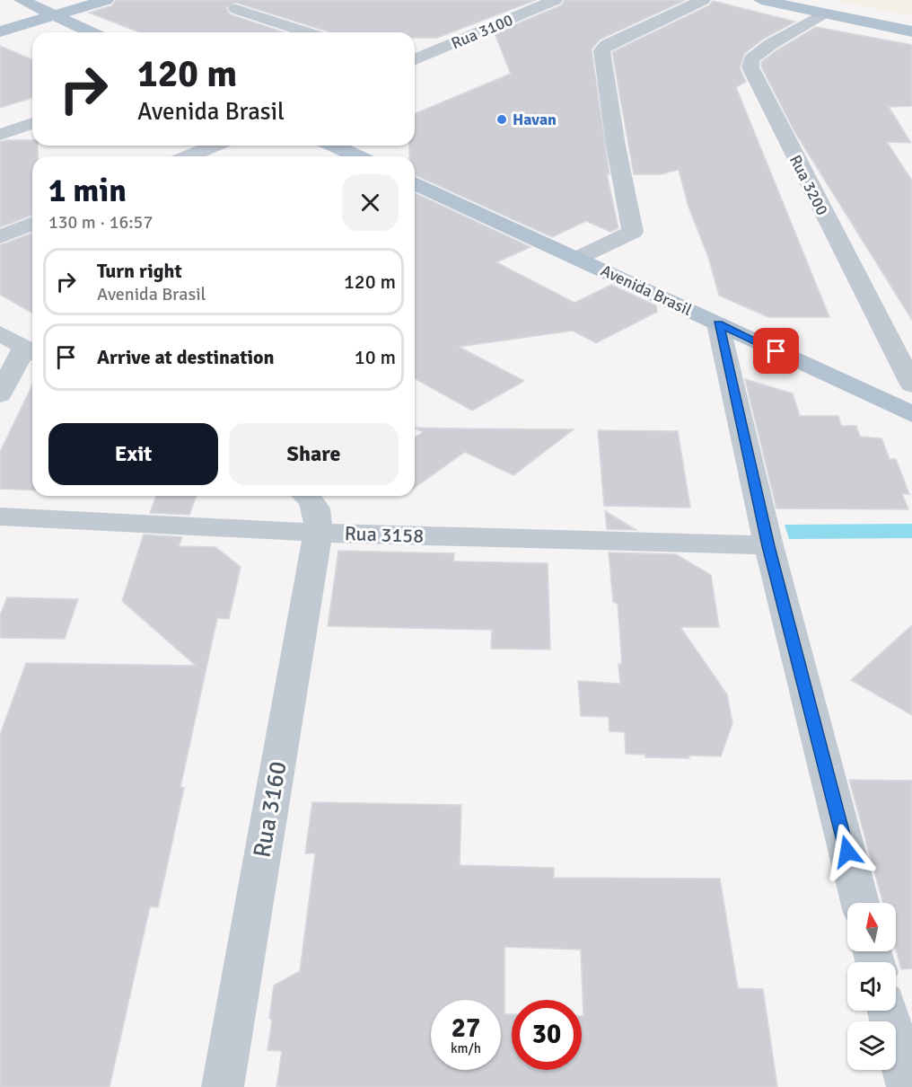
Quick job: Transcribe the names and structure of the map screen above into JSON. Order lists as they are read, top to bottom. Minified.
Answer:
{"streets":{"main road":["Avenida Brasil"],"street":["Rua 3100","Rua 3200","Rua 3158","Rua 3160"]},"crossings":[["Rua 3158","Rua 3160"]],"places":["Havan"],"north":"top","page":{"turn":["120 m","Avenida Brasil"],"heading":["1 min","130 m · 16:57"],"list":[{"name":"Turn right","note":"Avenida Brasil","value":"120 m"},{"name":"Arrive at destination","value":"10 m"}],"buttons":["Exit","Share"],"speed":"27 km/h","limit":"30"}}
